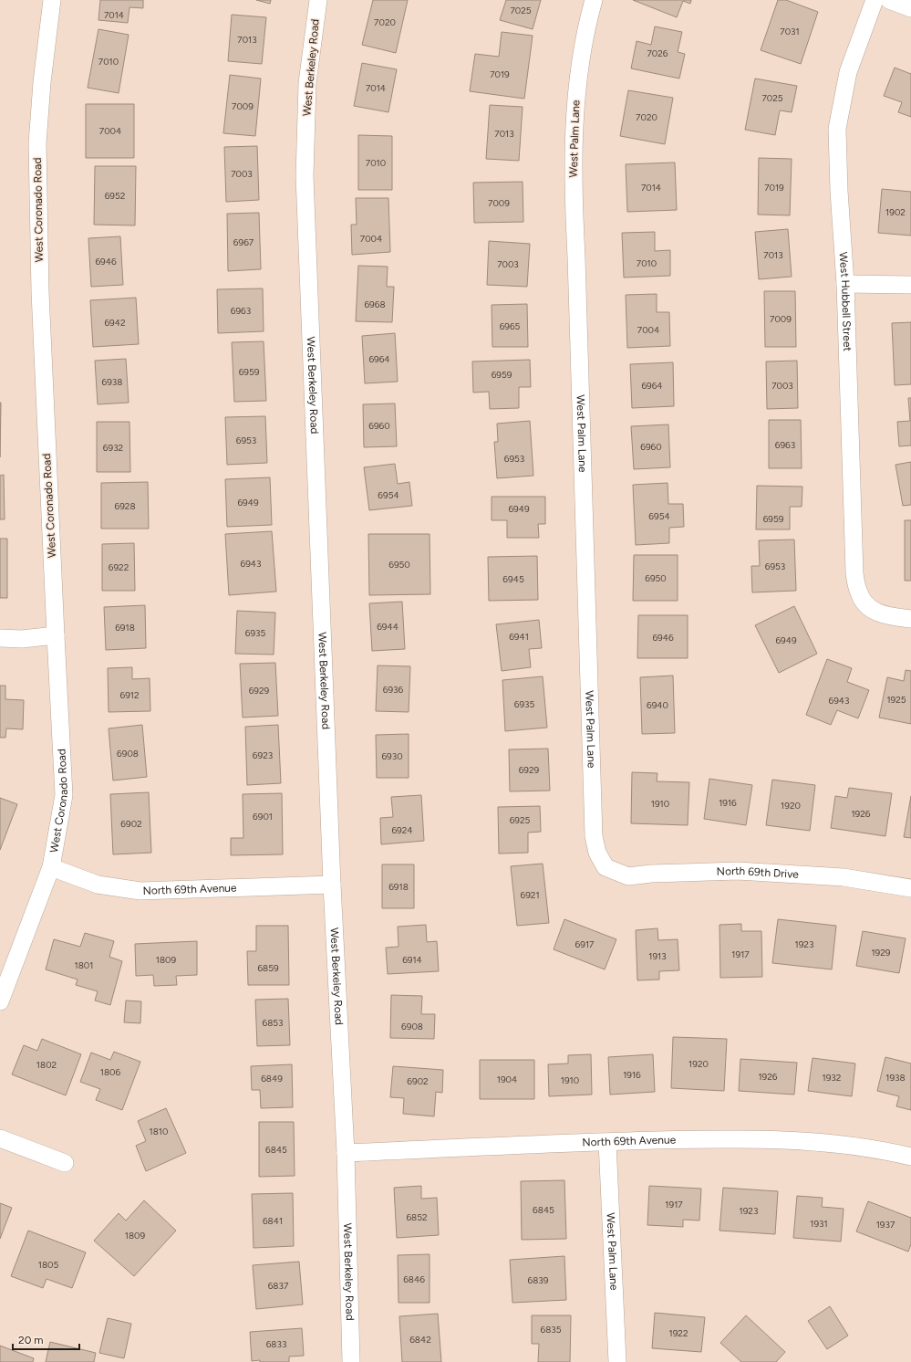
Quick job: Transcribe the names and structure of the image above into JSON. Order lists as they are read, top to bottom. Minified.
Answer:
{"streets":{"street":["West Berkeley Road","West Palm Lane","West Coronado Road","West Hubbell Street","North 69th Drive","North 69th Avenue"]},"crossings":[["West Berkeley Road","North 69th Avenue"],["West Palm Lane","North 69th Drive"],["West Palm Lane","North 69th Avenue"],["West Coronado Road","North 69th Avenue"]],"house_numbers":["7025","7014","7020","7031","7013","7026","7010","7019","7014","7025","7009","7020","7004","7013","7010","7003","7014","7019","6952","7009","1902","7004","6967","7013","6946","7010","7003","6968","6963","7009","6942","6965","7004","6964","6959","6959","6938","6964","7003","6960","6953","6963","6960","6932","6953","6954","6949","6928","6949","6954","6959","6943","6950","6953","6922","6950","6945","6944","6918","6935","6941","6946","6949","6936","6929","6912","1925","6943","6935","6940","6908","6923","6930","6929","1916","1910","1920","1926","6901","6925","6902","6924","6918","6921","6917","1923","1929","1917","1913","1809","6914","1801","6859","6853","6908","1920","1802","1806","1916","1926","1932","1938","6849","1904","1910","6902","1810","6845","1917","6845","1923","6852","6841","1931","1937","1809","1805","6846","6839","6837","6835","1922","6842","6833"],"scale_bar":"20 m"}
